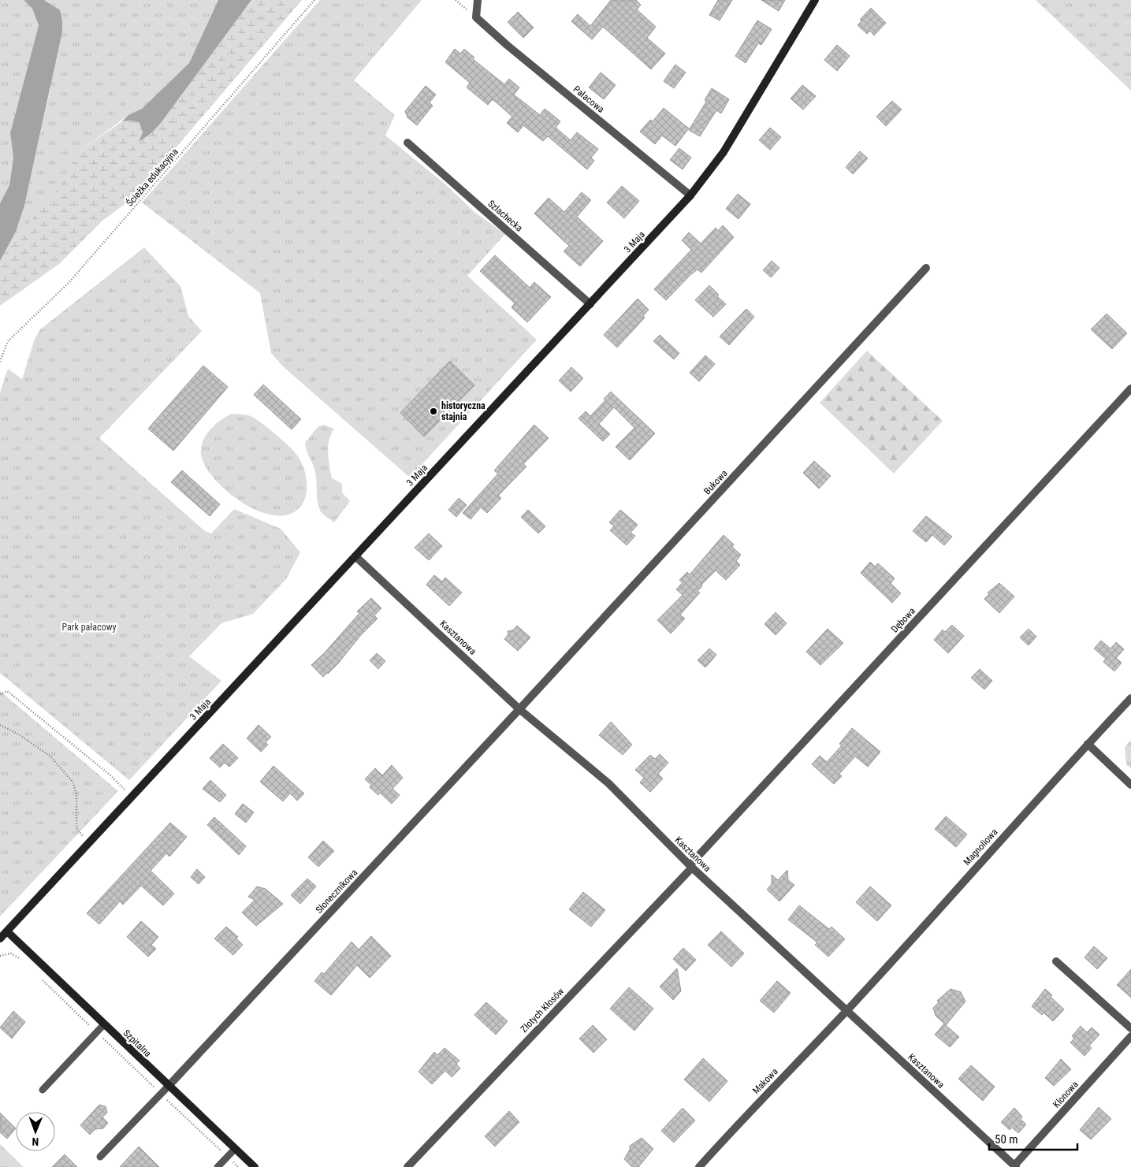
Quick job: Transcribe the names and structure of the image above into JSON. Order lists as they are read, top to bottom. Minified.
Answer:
{"streets":{"street":["Pałacowa","Szlachecka","3 Maja","Bukowa","Dębowa","Kasztanowa","Magnoliowa","Słonecznikowa","Złotych Kłosów","Szpitalna","Makowa","Klonowa"],"path":["Ścieżka edukacyjna"]},"crossings":[["Pałacowa","3 Maja"],["Szlachecka","3 Maja"],["3 Maja","Kasztanowa"],["3 Maja","Szpitalna"],["Bukowa","Kasztanowa"],["Bukowa","Słonecznikowa"],["Dębowa","Kasztanowa"],["Dębowa","Złotych Kłosów"],["Kasztanowa","Magnoliowa"],["Kasztanowa","Słonecznikowa"],["Kasztanowa","Złotych Kłosów"],["Kasztanowa","Makowa"],["Kasztanowa","Klonowa"],["Magnoliowa","Makowa"],["Słonecznikowa","Szpitalna"]],"parks":["Park pałacowy"],"places":["historyczna stajnia"],"scale_bar":"50 m","north":"bottom"}
